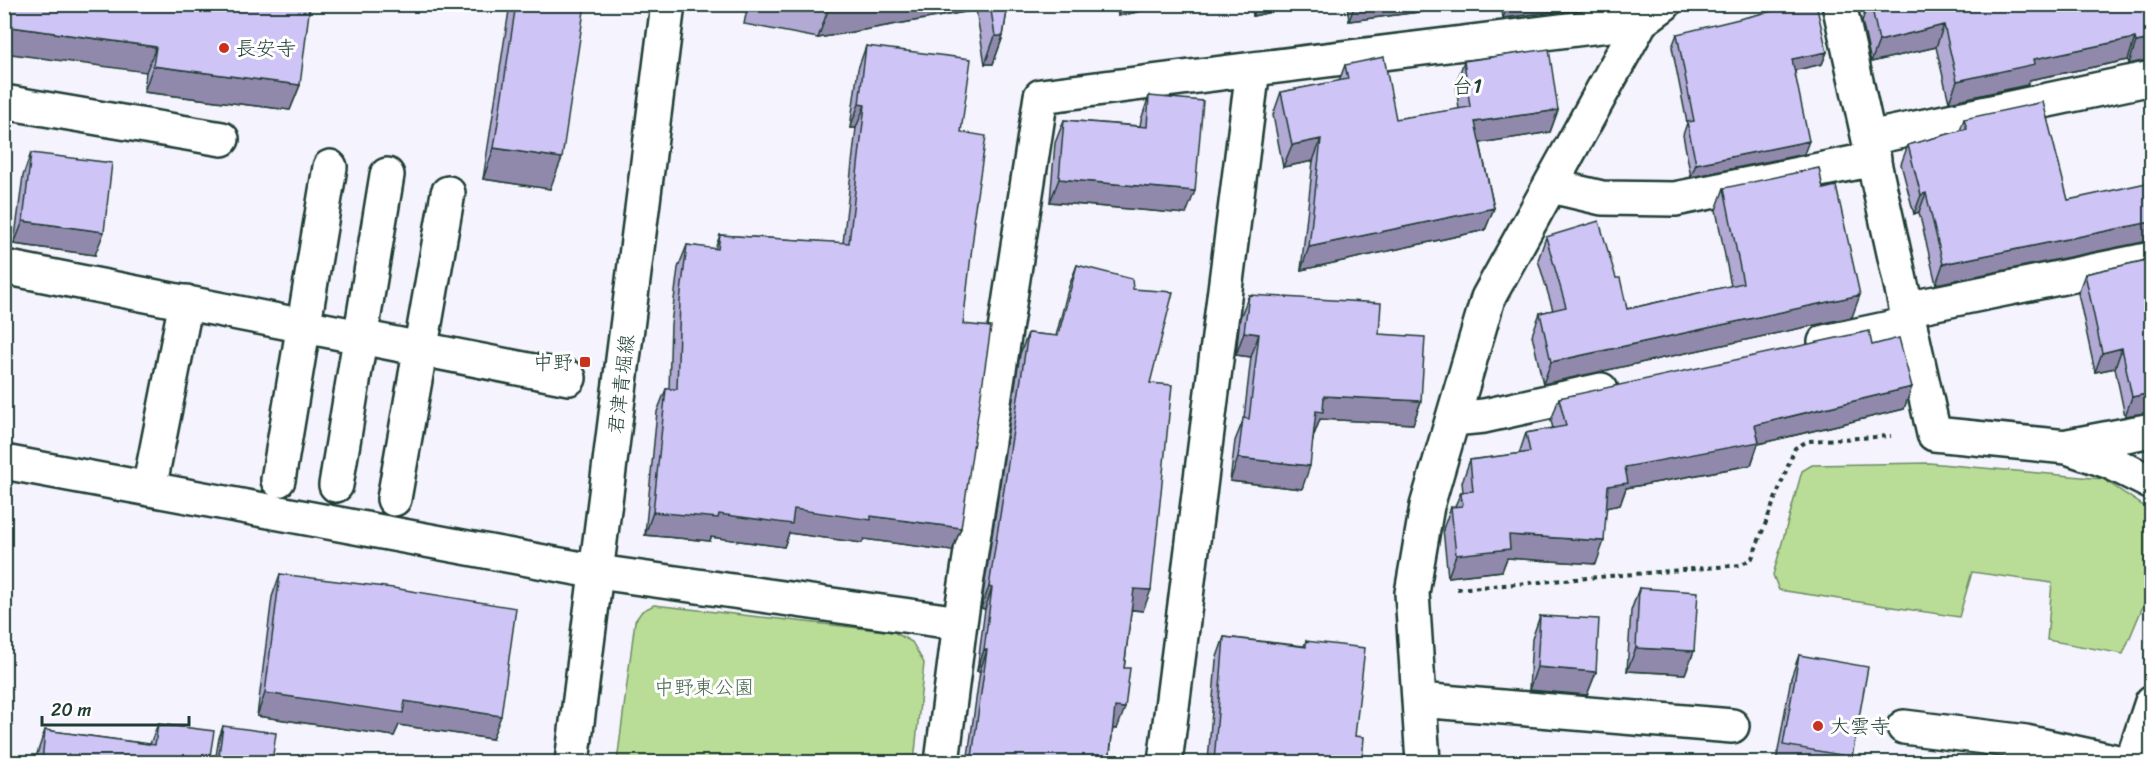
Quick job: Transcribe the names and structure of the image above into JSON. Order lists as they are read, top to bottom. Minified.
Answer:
{"streets":{"street":["君津青堀線"]},"districts":["台1"],"parks":["中野東公園"],"places":{"other":["長安寺","大雲寺"],"transit":["中野"]},"scale_bar":"20 m"}
